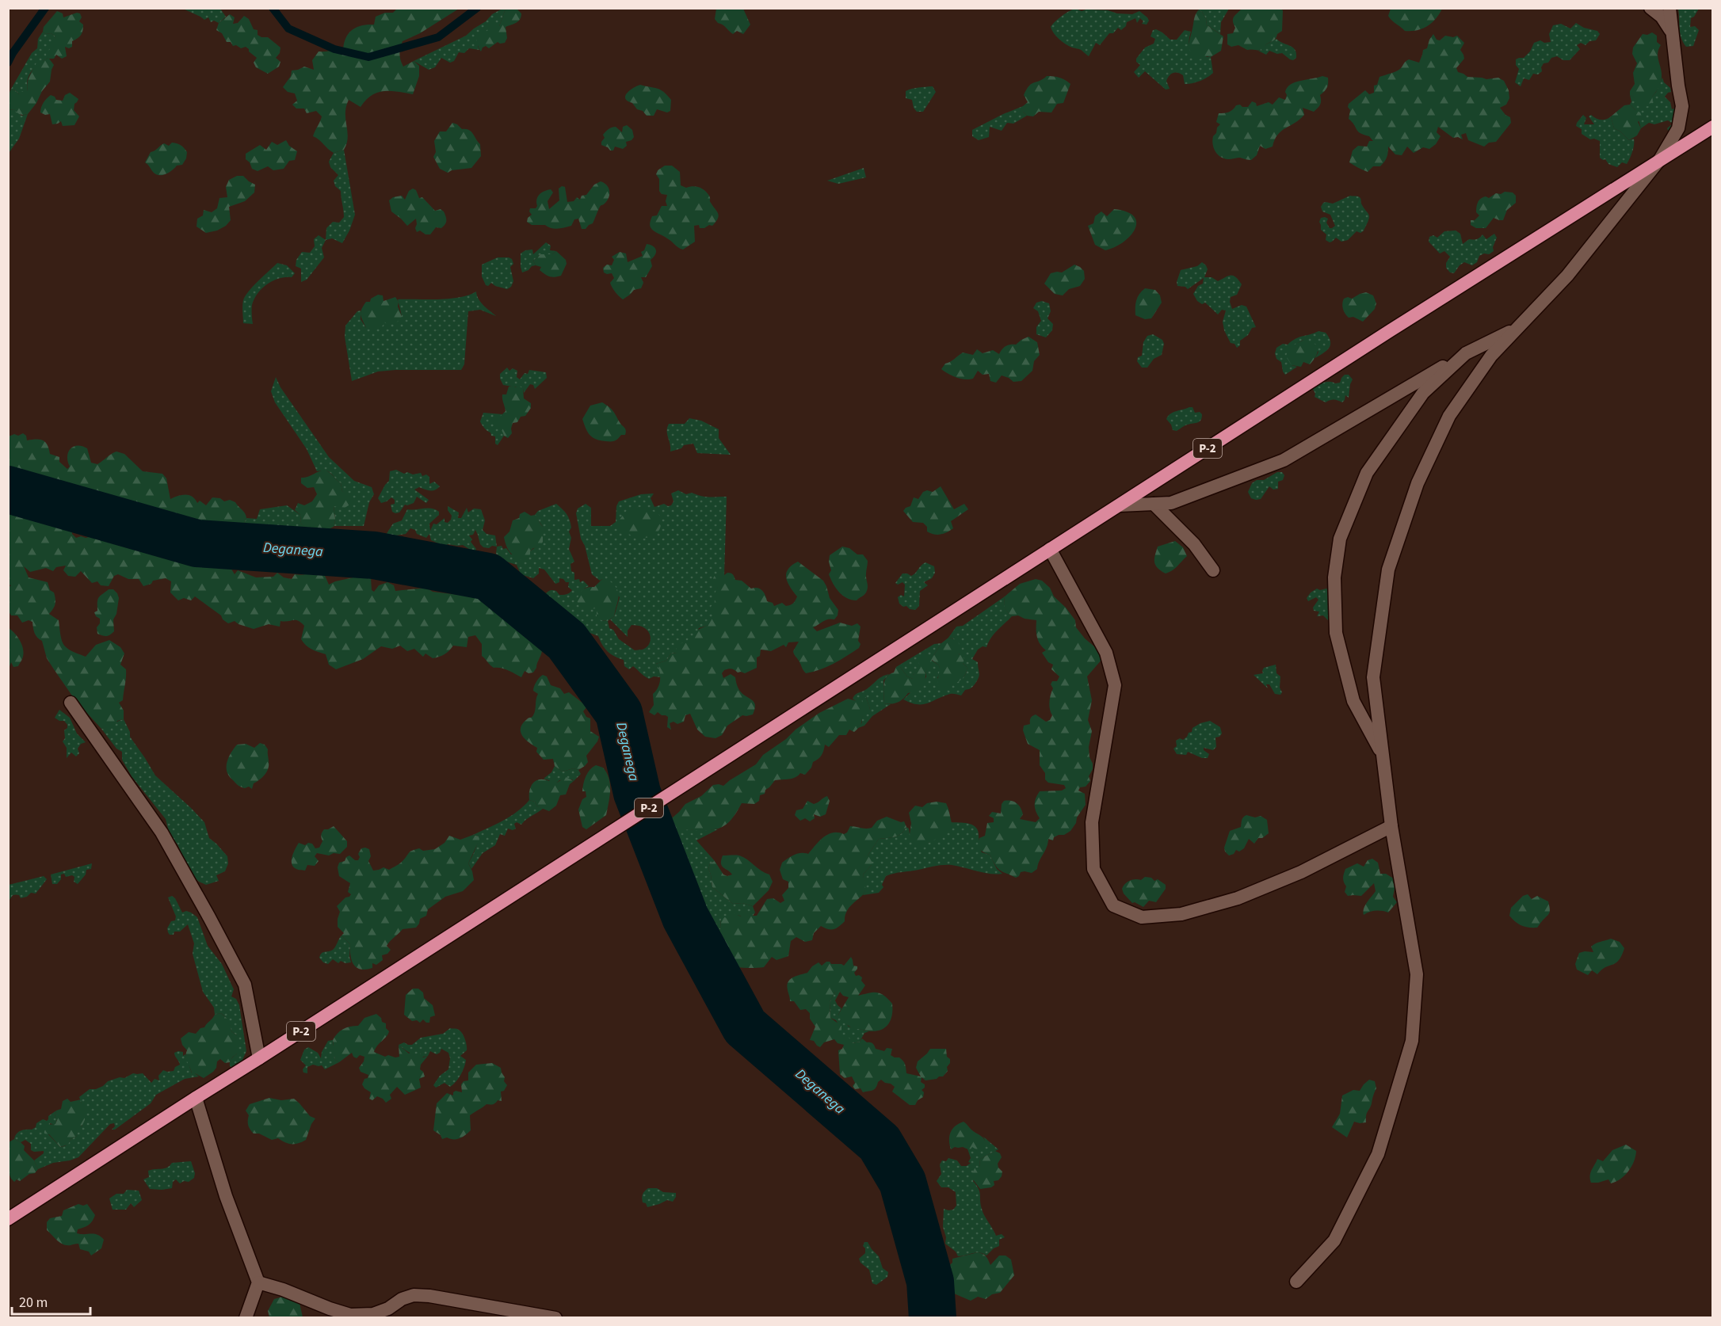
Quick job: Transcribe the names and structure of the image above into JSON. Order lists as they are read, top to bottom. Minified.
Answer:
{"streets":{"highway":["P-2"]},"water":["Deganega"],"scale_bar":"20 m"}
